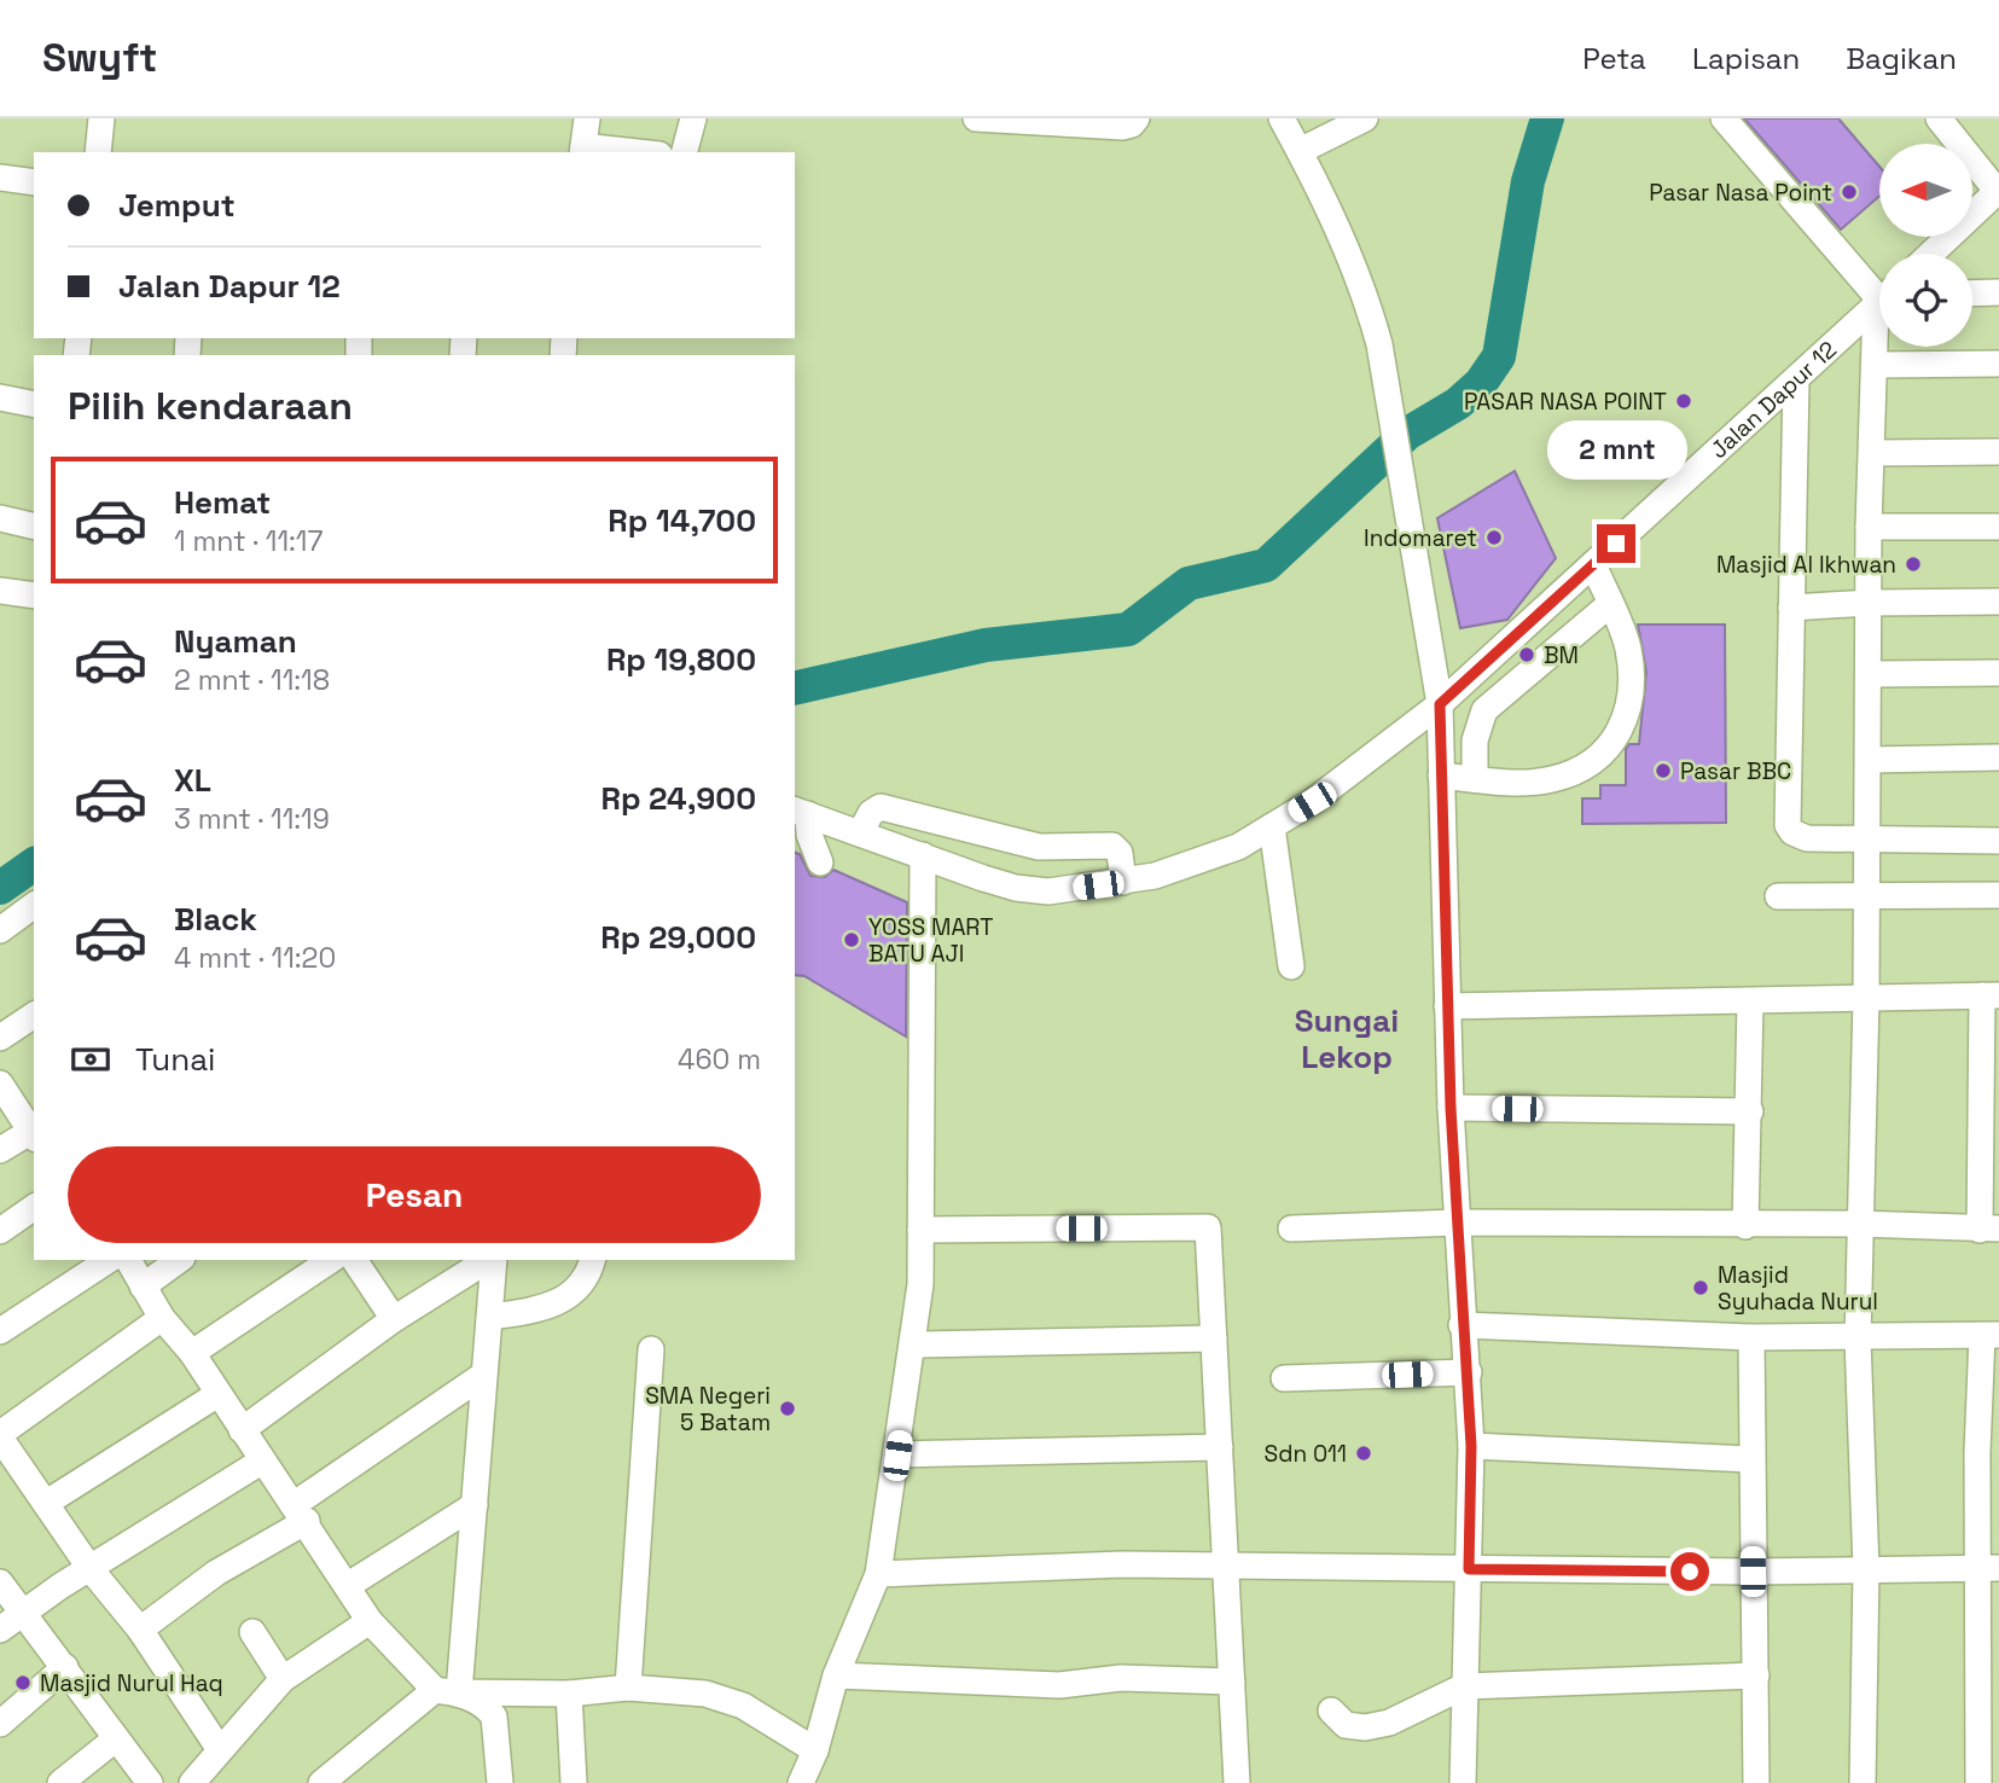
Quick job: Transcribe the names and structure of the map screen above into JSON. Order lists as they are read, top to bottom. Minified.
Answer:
{"streets":{"street":["Jalan Dapur 12"]},"districts":["Sungai Lekop"],"places":["Pasar Nasa Point","PASAR NASA POINT","Indomaret","Masjid Al Ikhwan","BM","Pasar BBC","YOSS MART BATU AJI","Masjid Syuhada Nurul","SMA Negeri 5 Batam","Sdn 011","Masjid Nurul Haq"],"north":"left","page":{"header":"Swyft","nav":["Peta","Lapisan","Bagikan"],"banner":["Jemput","Jalan Dapur 12"],"heading":"Pilih kendaraan","bubble":"2 mnt","list":[{"name":"Hemat","note":"1 mnt · 11:17","value":"Rp 14,700"},{"name":"Nyaman","note":"2 mnt · 11:18","value":"Rp 19,800"},{"name":"XL","note":"3 mnt · 11:19","value":"Rp 24,900"},{"name":"Black","note":"4 mnt · 11:20","value":"Rp 29,000"}],"pay":["Tunai","460 m"],"buttons":"Pesan"}}
